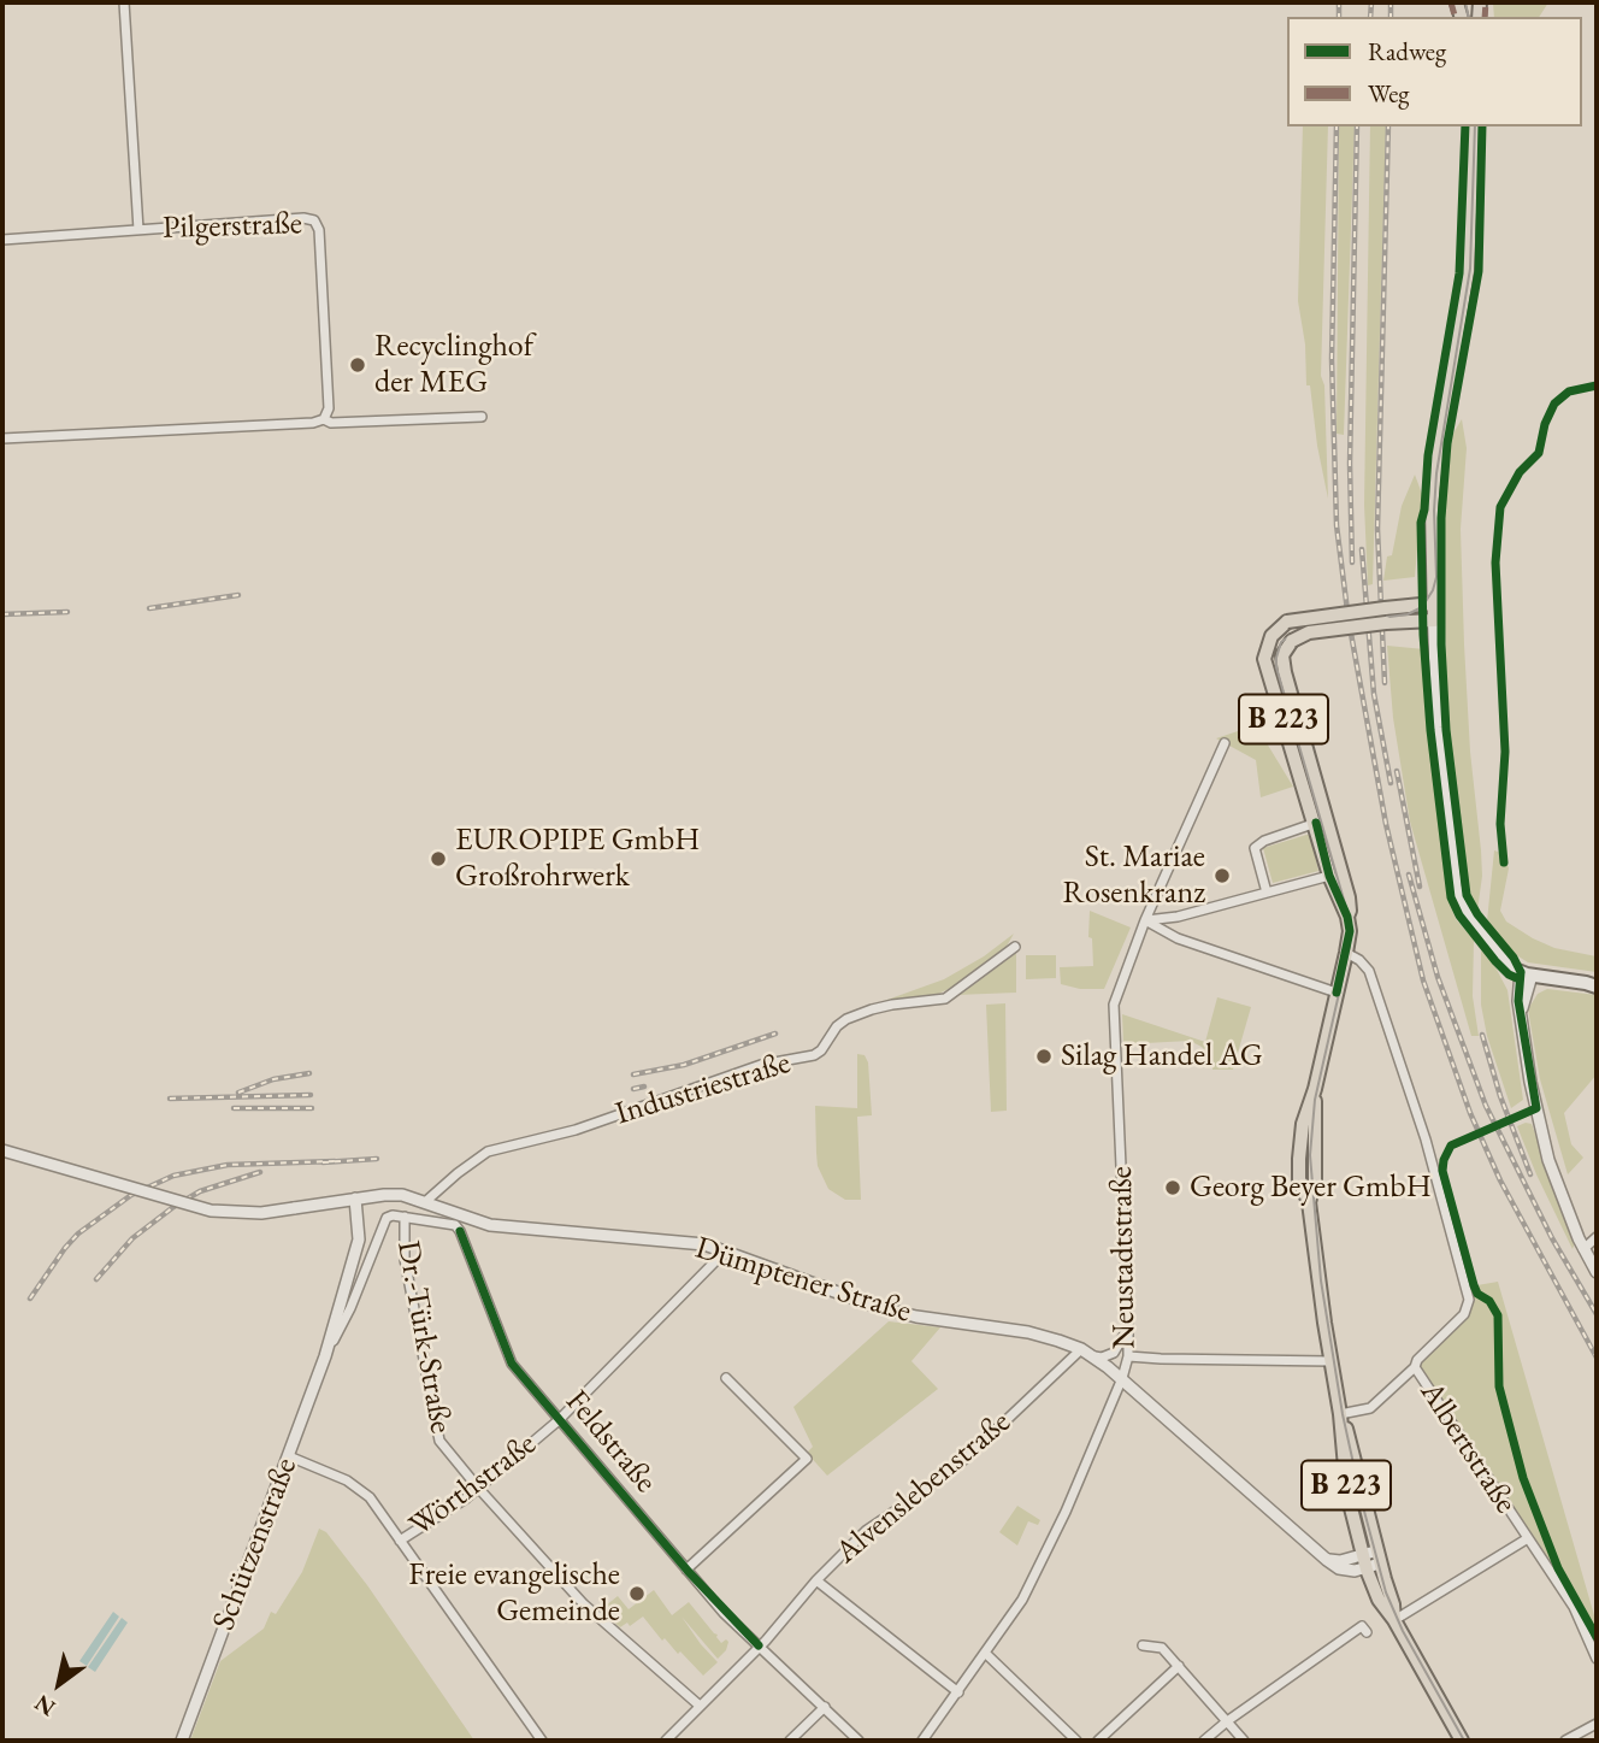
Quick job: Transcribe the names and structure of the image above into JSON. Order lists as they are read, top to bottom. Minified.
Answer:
{"streets":{"main road":["B 223"],"street":["Pilgerstraße","Industriestraße","Neustadtstraße","Dümptener Straße","Dr.-Türk-Straße","Feldstraße","Albertstraße","Wörthstraße","Alvenslebenstraße","Schützenstraße"]},"crossings":[["B 223","Dümptener Straße"],["Industriestraße","Dümptener Straße"],["Neustadtstraße","Dümptener Straße"],["Dümptener Straße","Wörthstraße"],["Dümptener Straße","Alvenslebenstraße"],["Dümptener Straße","Schützenstraße"],["Dr.-Türk-Straße","Feldstraße"],["Dr.-Türk-Straße","Wörthstraße"],["Dr.-Türk-Straße","Alvenslebenstraße"],["Dr.-Türk-Straße","Schützenstraße"],["Feldstraße","Wörthstraße"],["Feldstraße","Alvenslebenstraße"],["Feldstraße","Schützenstraße"]],"places":["Recyclinghof der MEG","EUROPIPE GmbH Großrohrwerk","St. Mariae Rosenkranz","Silag Handel AG","Georg Beyer GmbH","Freie evangelische Gemeinde"],"legend":["Radweg","Weg"],"north":"bottom left"}
